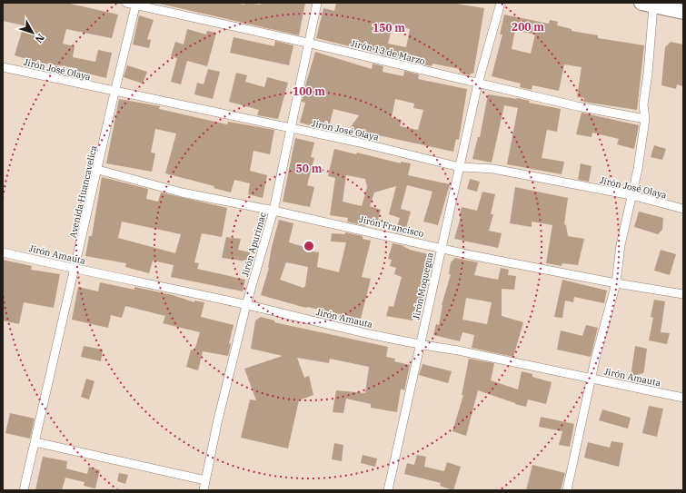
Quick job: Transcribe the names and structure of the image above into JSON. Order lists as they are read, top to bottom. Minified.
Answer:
{"streets":{"street":["Jirón 13 de Marzo","Jirón José Olaya","Avenida Huancavelica","Jirón Francisco","Jirón Apurímac","Jirón Amauta","Jirón Moquegua"]},"crossings":[["Jirón 13 de Marzo","Avenida Huancavelica"],["Jirón 13 de Marzo","Jirón Apurímac"],["Jirón 13 de Marzo","Jirón Moquegua"],["Jirón José Olaya","Avenida Huancavelica"],["Jirón José Olaya","Jirón Apurímac"],["Jirón José Olaya","Jirón Moquegua"],["Avenida Huancavelica","Jirón Francisco"],["Avenida Huancavelica","Jirón Amauta"],["Jirón Francisco","Jirón Apurímac"],["Jirón Francisco","Jirón Moquegua"],["Jirón Apurímac","Jirón Amauta"],["Jirón Amauta","Jirón Moquegua"]],"north":"bottom right","rings":["200 m","150 m","100 m","50 m"]}
